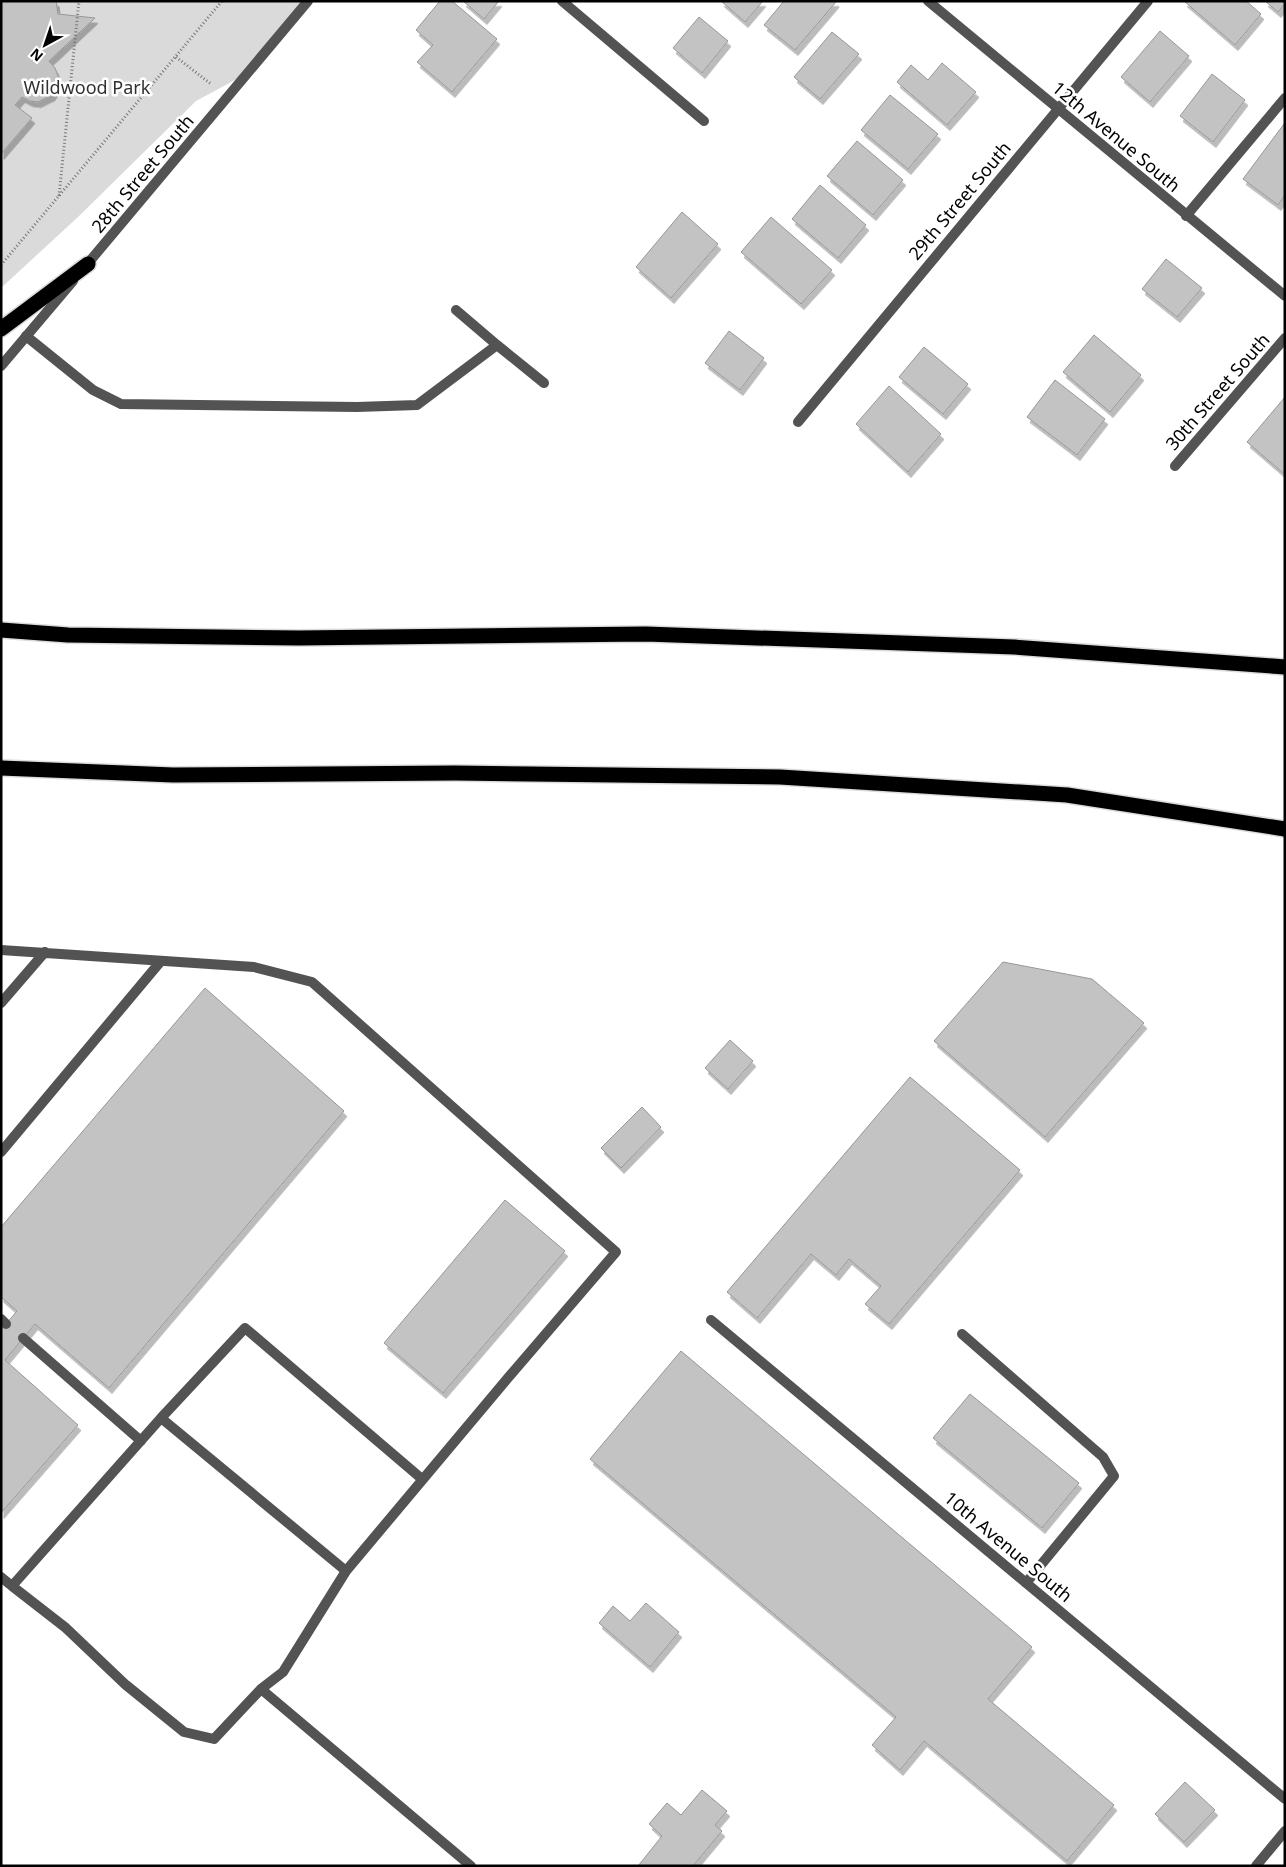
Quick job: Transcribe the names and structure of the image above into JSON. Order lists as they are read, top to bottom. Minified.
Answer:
{"streets":{"street":["12th Avenue South","28th Street South","29th Street South","30th Street South","10th Avenue South"]},"crossings":[["12th Avenue South","29th Street South"]],"parks":["Wildwood Park"],"north":"bottom left"}
